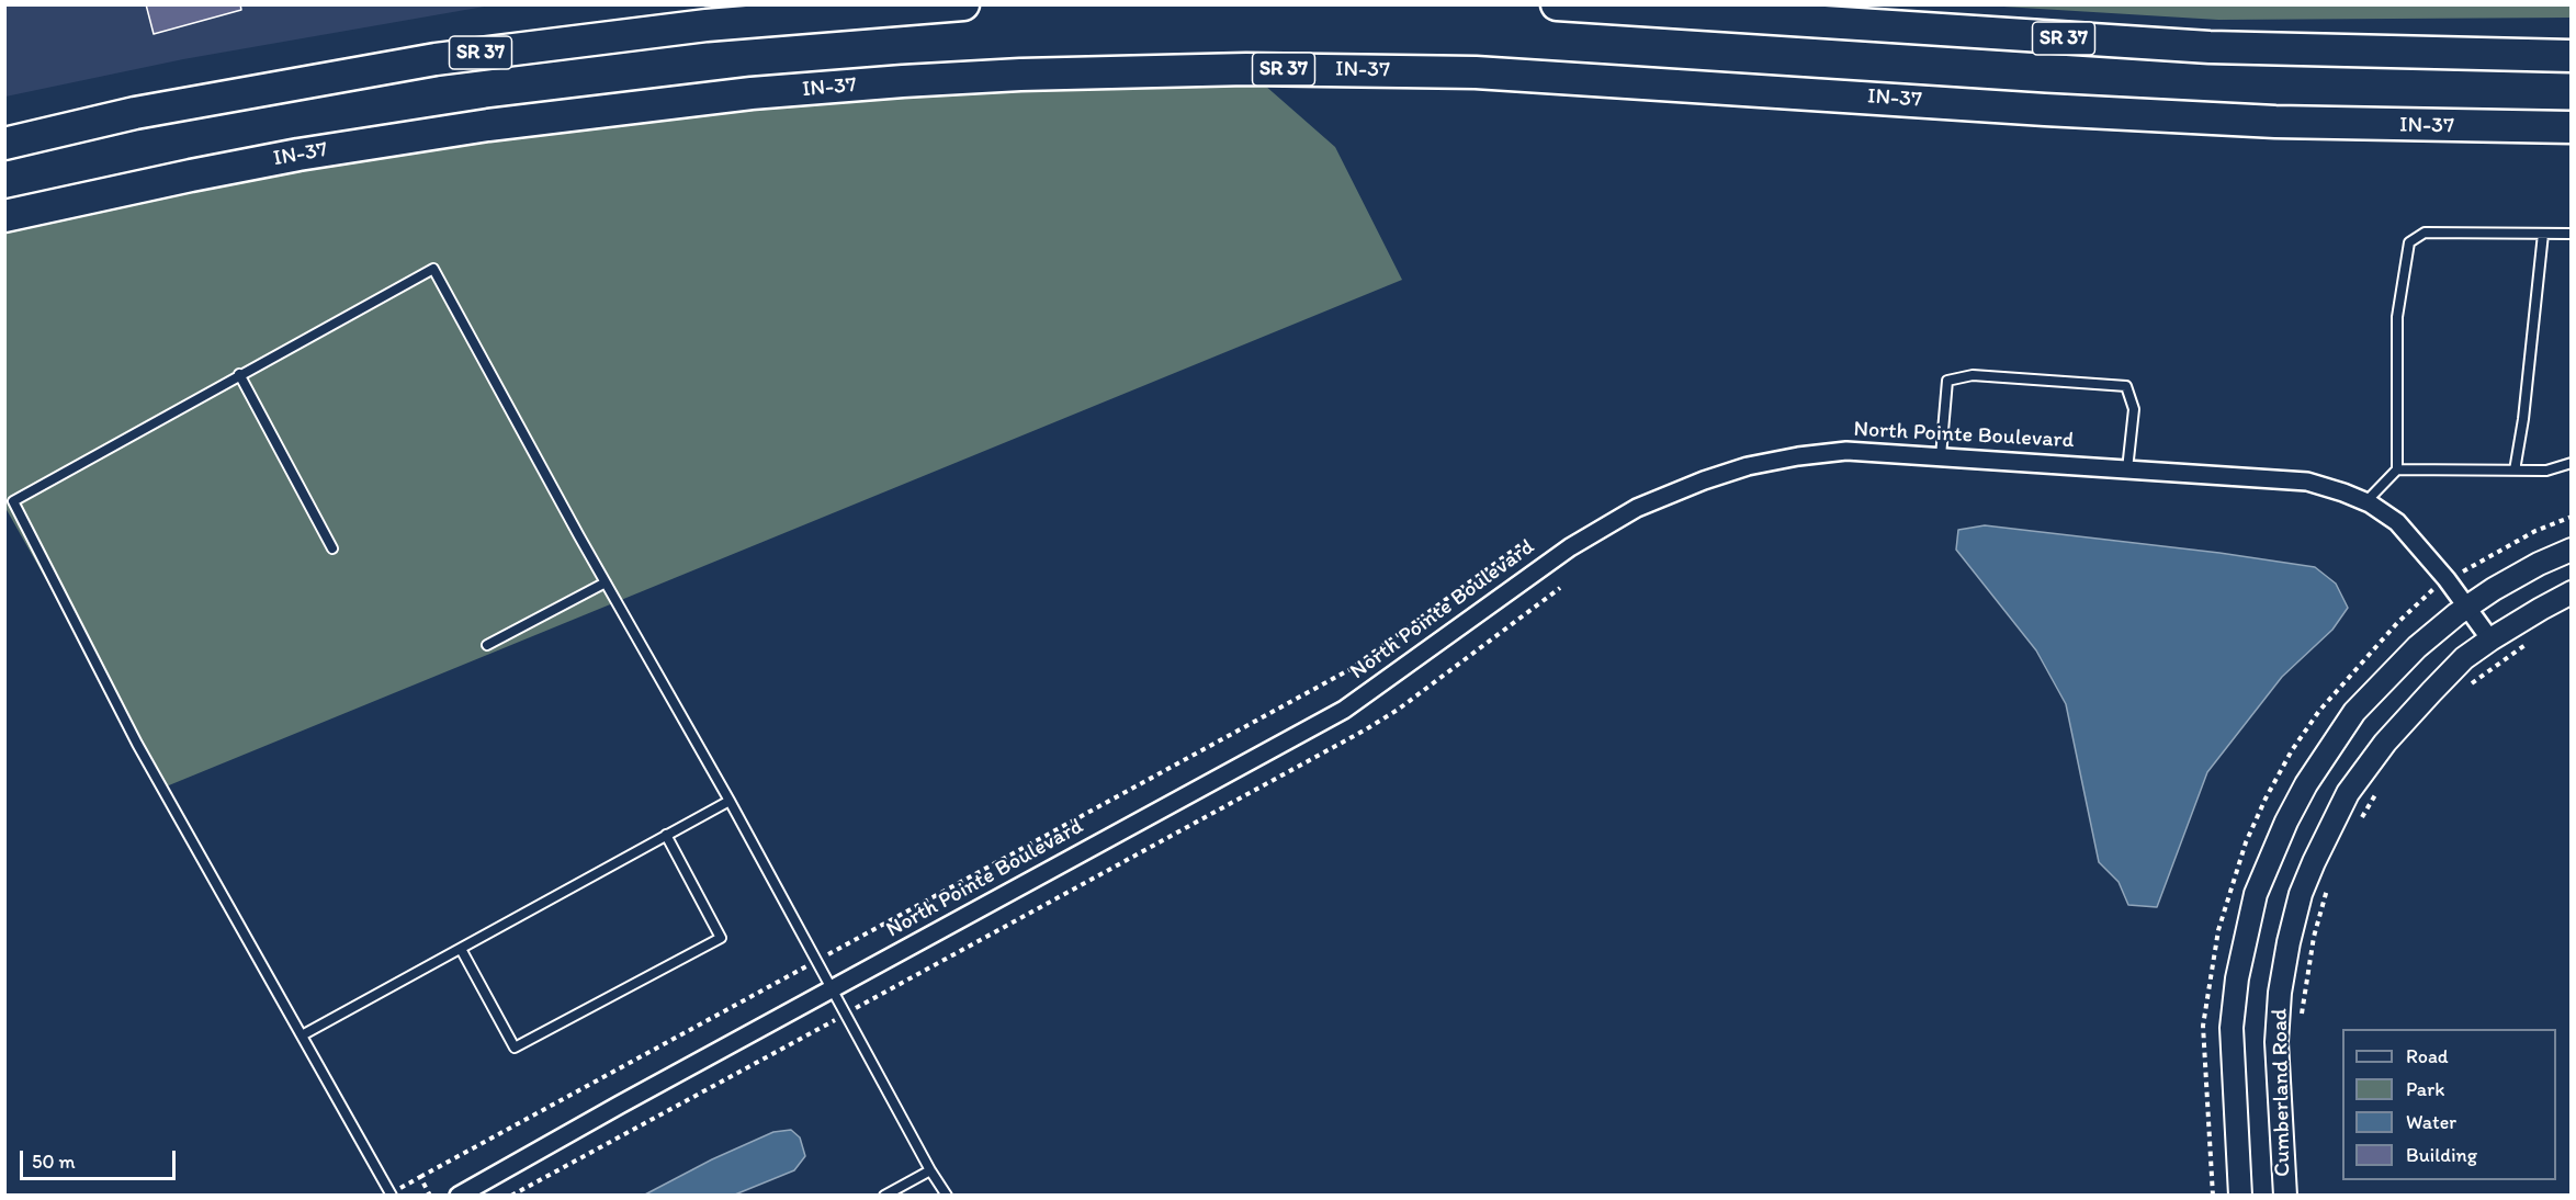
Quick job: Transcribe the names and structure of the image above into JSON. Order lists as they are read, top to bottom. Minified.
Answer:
{"streets":{"highway":["SR 37","IN-37"],"street":["North Pointe Boulevard","Cumberland Road"]},"crossings":[["North Pointe Boulevard","Cumberland Road"]],"legend":["Road","Park","Water","Building"],"scale_bar":"50 m"}
